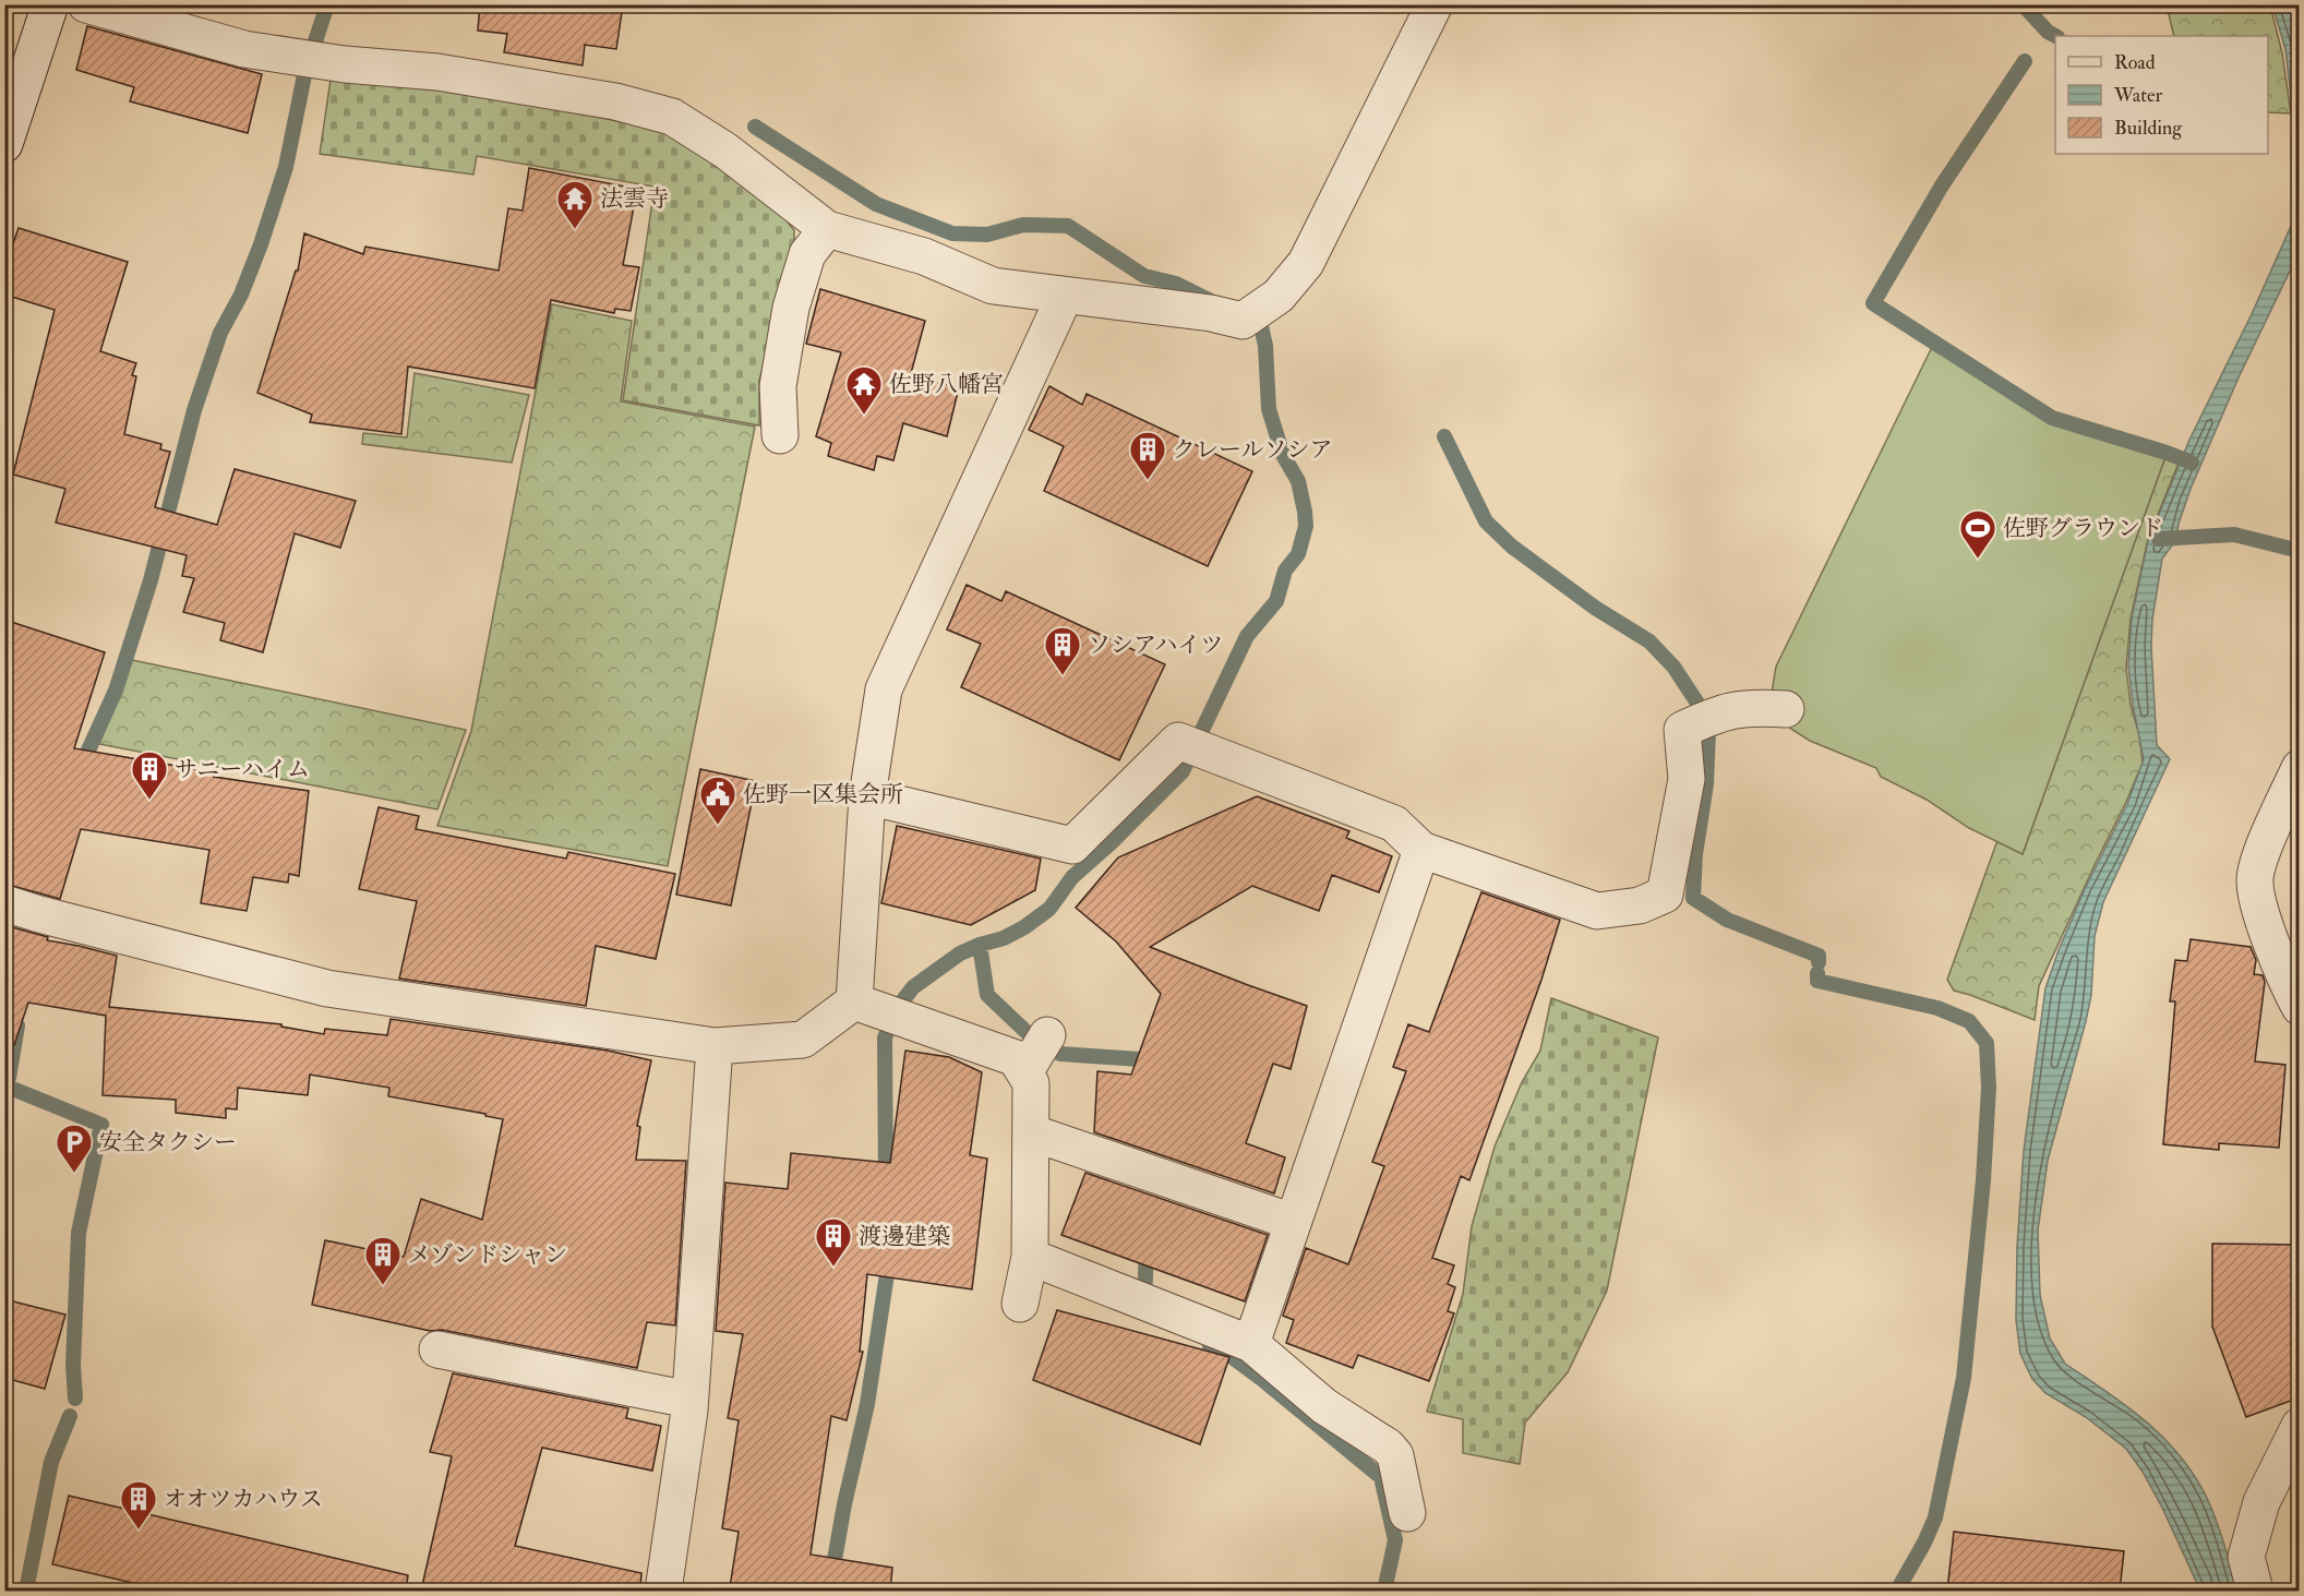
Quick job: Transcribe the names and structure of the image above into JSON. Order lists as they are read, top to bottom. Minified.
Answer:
{"places":{"temple":["法雲寺","佐野八幡宮"],"building":["クレールソシア","ソシアハイツ","サニーハイム","渡邊建築","メゾンドシャン","オオツカハウス"],"sports":["佐野グラウンド"],"public building":["佐野一区集会所"],"parking":["安全タクシー"]},"legend":["Road","Water","Building"]}
